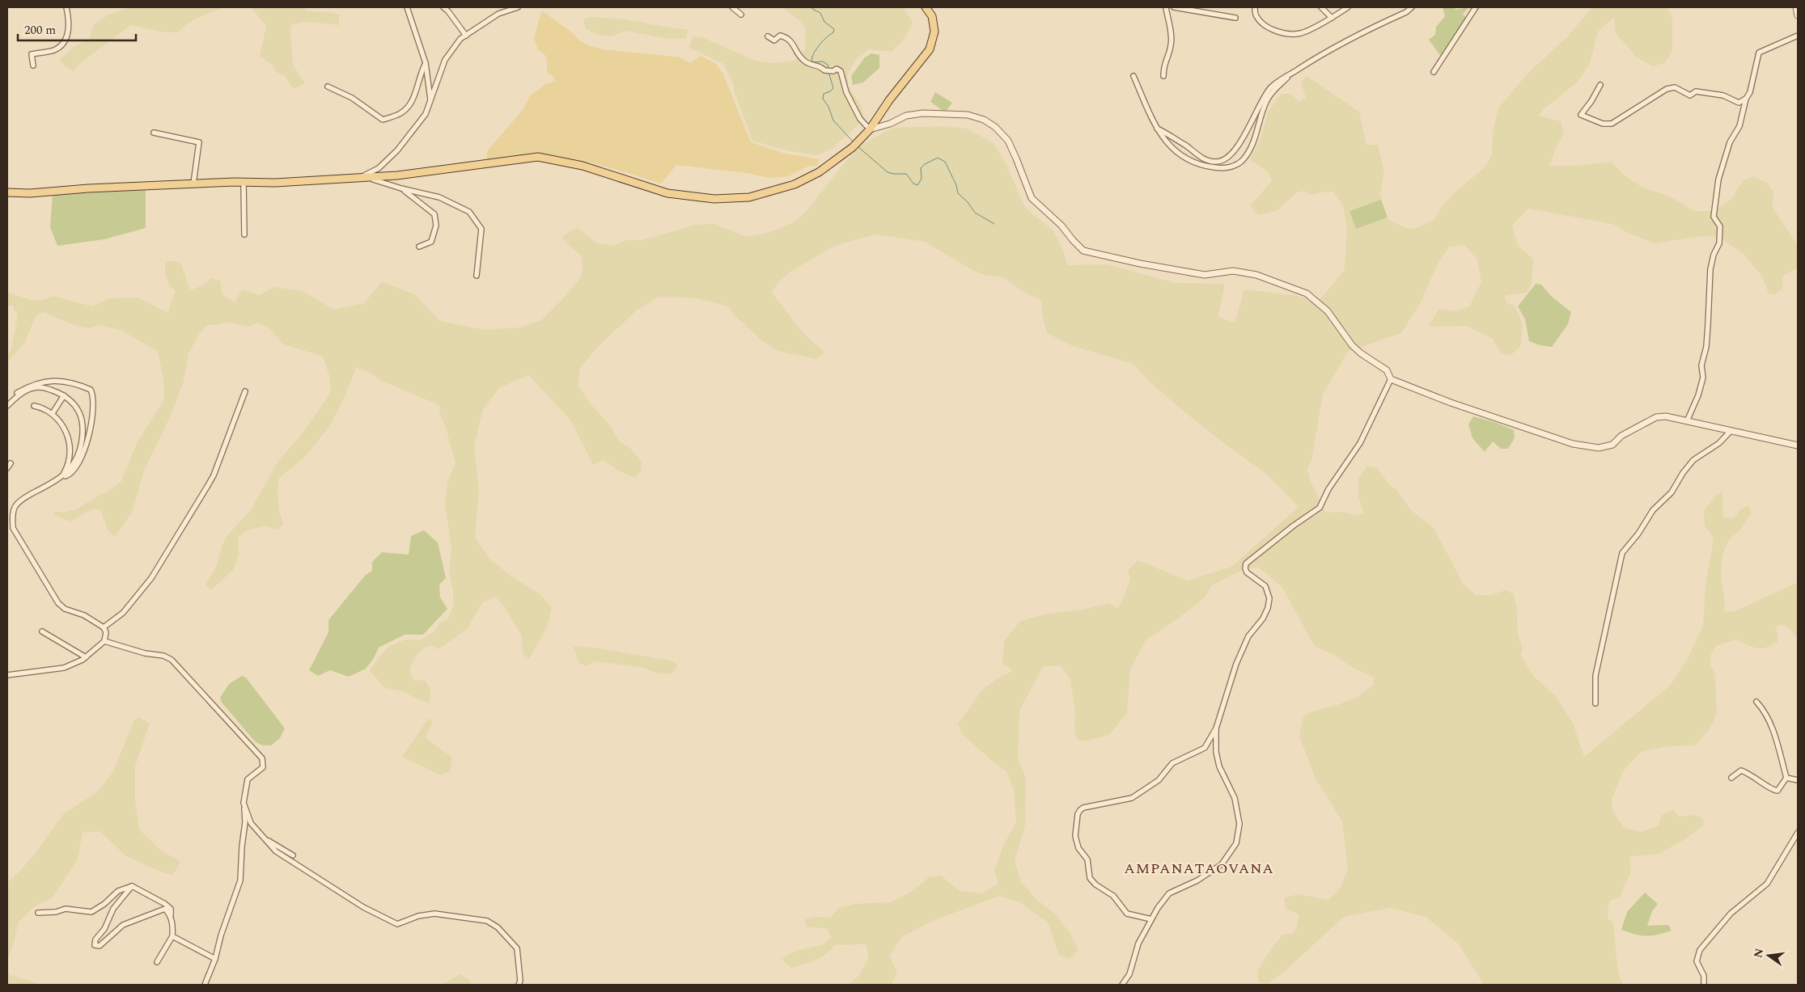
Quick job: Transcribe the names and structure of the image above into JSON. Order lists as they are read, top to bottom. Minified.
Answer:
{"districts":["AMPANATAOVANA"],"scale_bar":"200 m","north":"left"}
